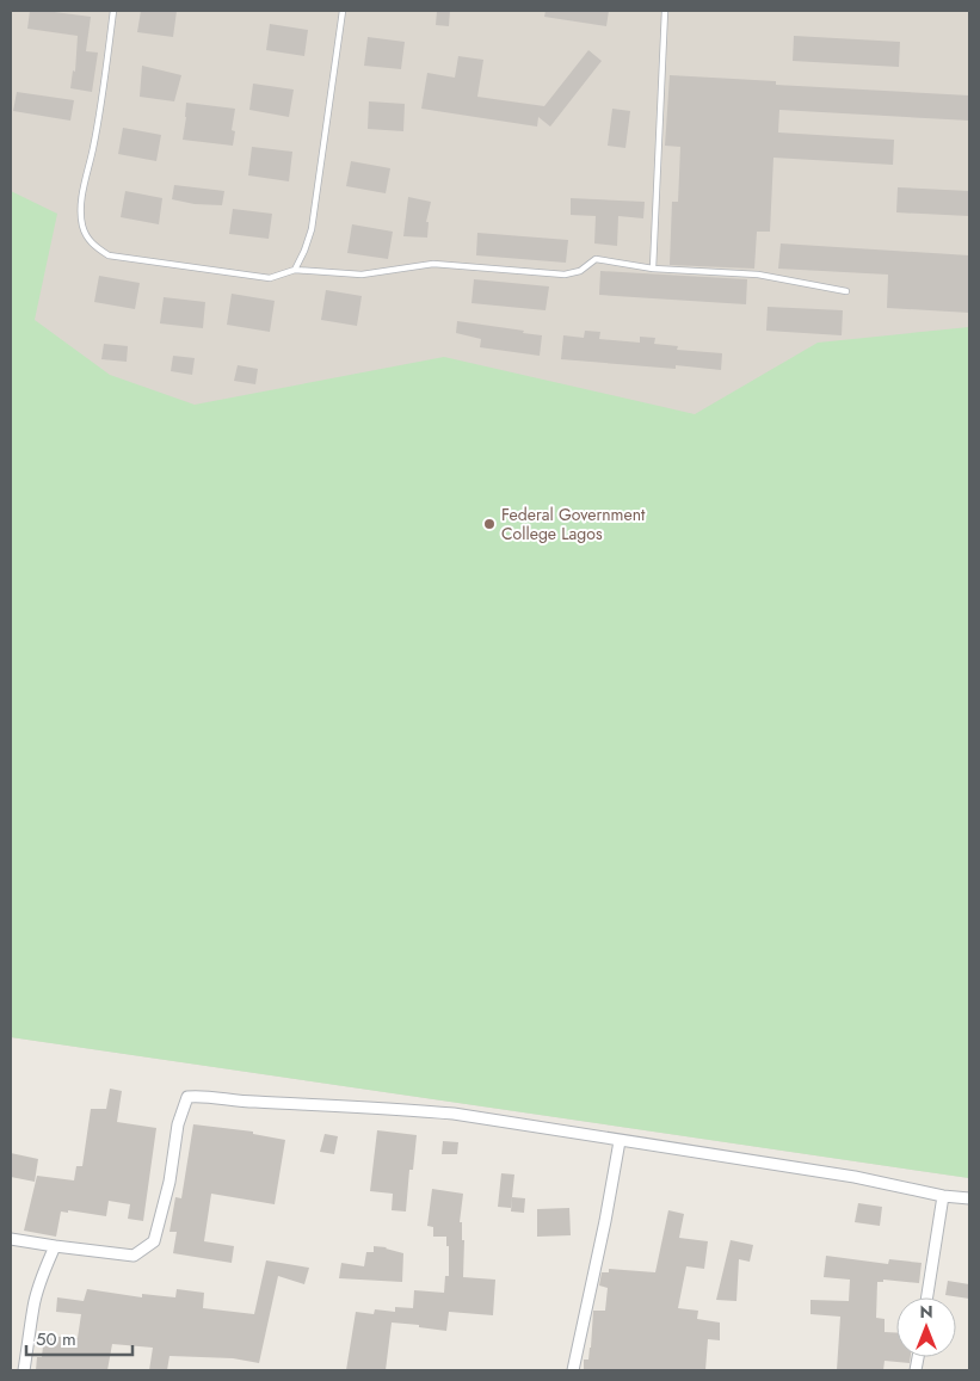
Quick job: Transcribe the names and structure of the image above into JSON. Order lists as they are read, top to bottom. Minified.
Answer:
{"places":["Federal Government College Lagos"],"scale_bar":"50 m","north":"top"}
